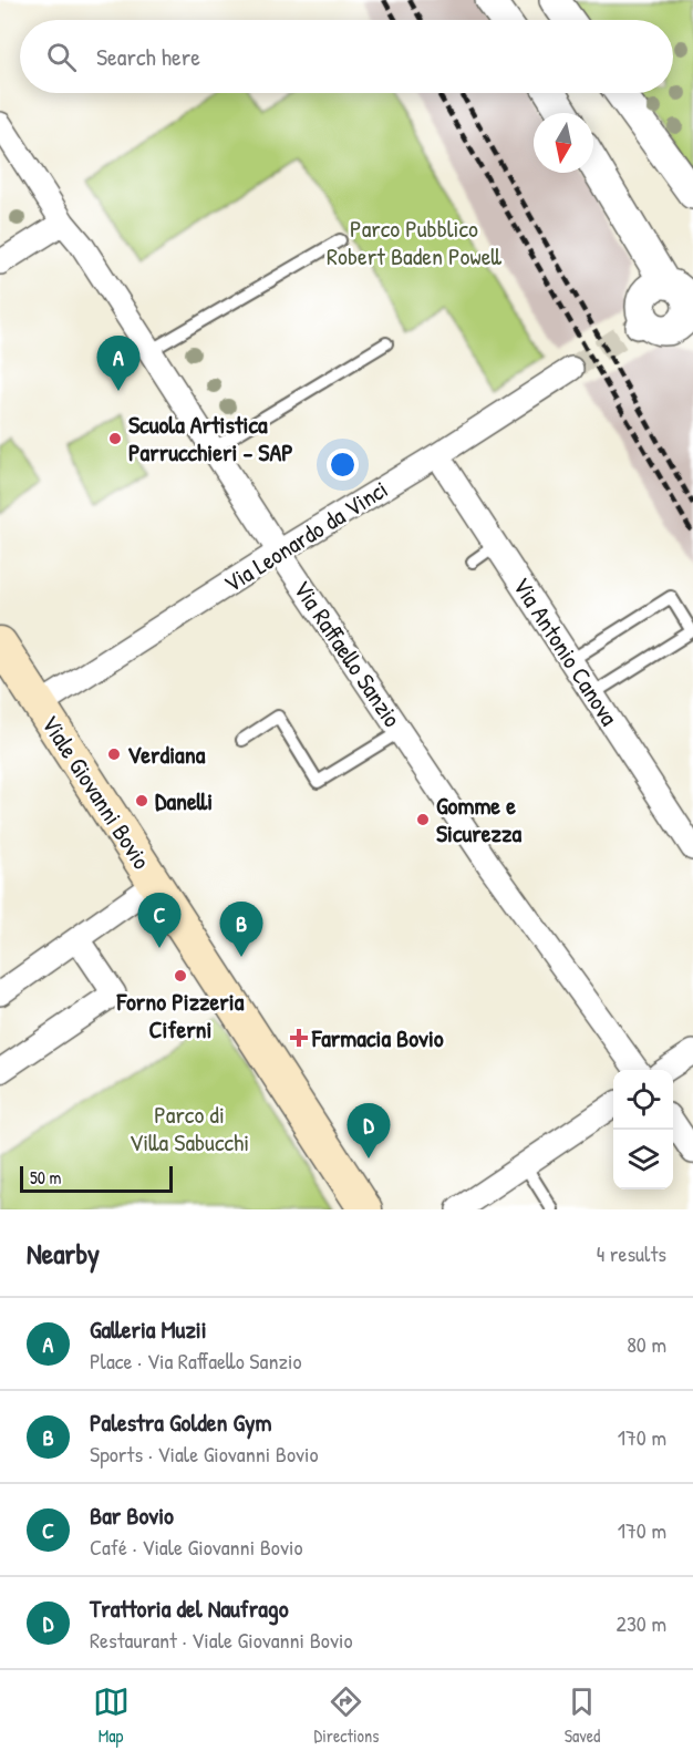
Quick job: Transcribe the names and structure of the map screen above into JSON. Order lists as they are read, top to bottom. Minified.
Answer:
{"streets":{"main road":["Viale Giovanni Bovio"],"street":["Via Leonardo da Vinci","Via Antonio Canova","Via Raffaello Sanzio"]},"crossings":[["Via Leonardo da Vinci","Via Antonio Canova"],["Via Leonardo da Vinci","Via Raffaello Sanzio"],["Via Leonardo da Vinci","Viale Giovanni Bovio"]],"parks":["Parco Pubblico Robert Baden Powell","Parco di Villa Sabucchi"],"places":{"other":["Scuola Artistica Parrucchieri - SAP","Verdiana","Danelli","Gomme e Sicurezza","Forno Pizzeria Ciferni"],"health":["Farmacia Bovio"]},"scale_bar":"50 m","north":"bottom","page":{"search":"Search here","pins":["A","C","B","D"],"scale":"50 m","heading":["Nearby","4 results"],"list":[{"mark":"A","name":"Galleria Muzii","note":"Place · Via Raffaello Sanzio","value":"80 m"},{"mark":"B","name":"Palestra Golden Gym","note":"Sports · Viale Giovanni Bovio","value":"170 m"},{"mark":"C","name":"Bar Bovio","note":"Café · Viale Giovanni Bovio","value":"170 m"},{"mark":"D","name":"Trattoria del Naufrago","note":"Restaurant · Viale Giovanni Bovio","value":"230 m"}],"nav":["Map","Directions","Saved"]}}
